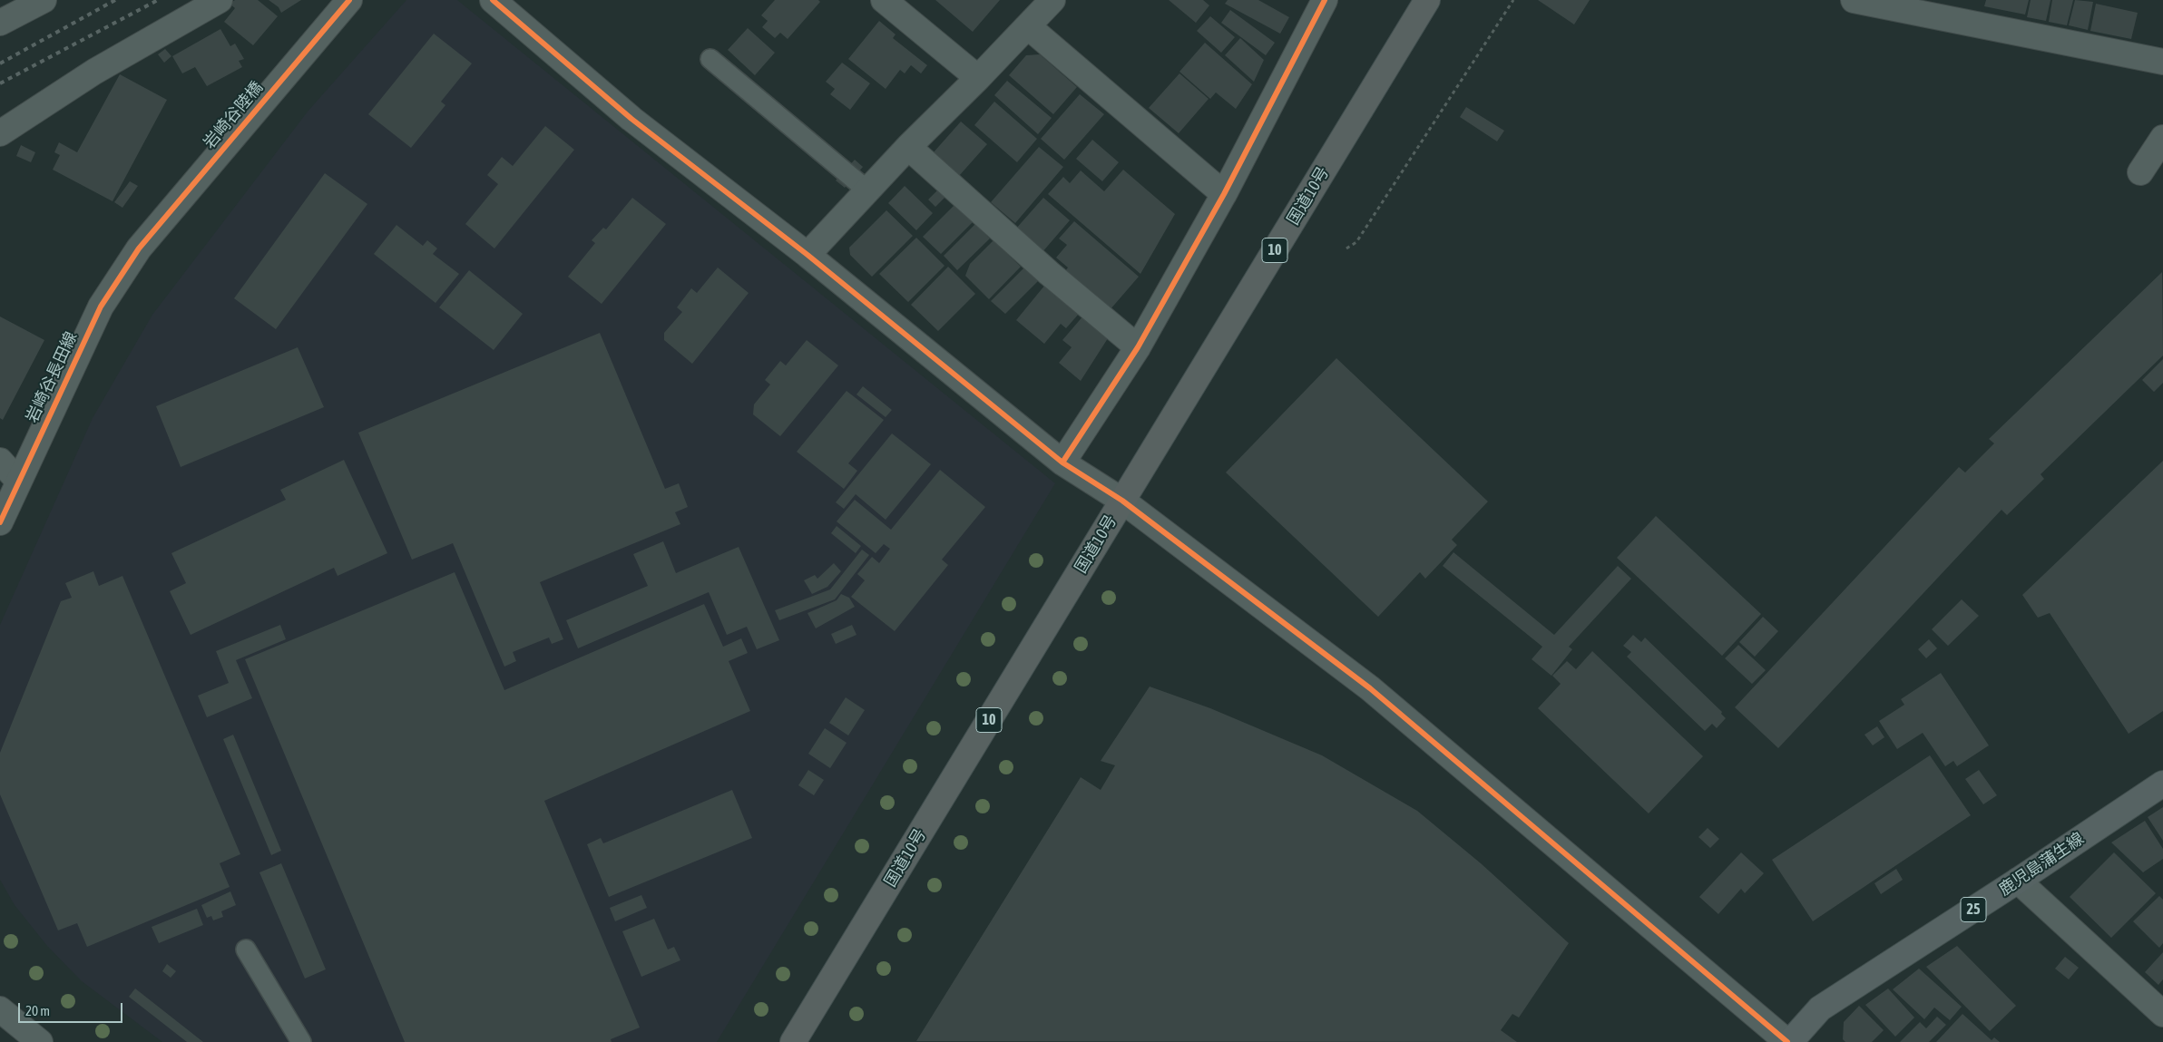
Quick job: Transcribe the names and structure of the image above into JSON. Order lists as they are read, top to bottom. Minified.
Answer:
{"streets":{"highway":["国道10号","10"],"main road":["鹿児島蒲生線","25"],"street":["岩崎谷陸橋","岩崎谷長田線"]},"crossings":[["岩崎谷陸橋","岩崎谷長田線"]],"scale_bar":"20 m"}
